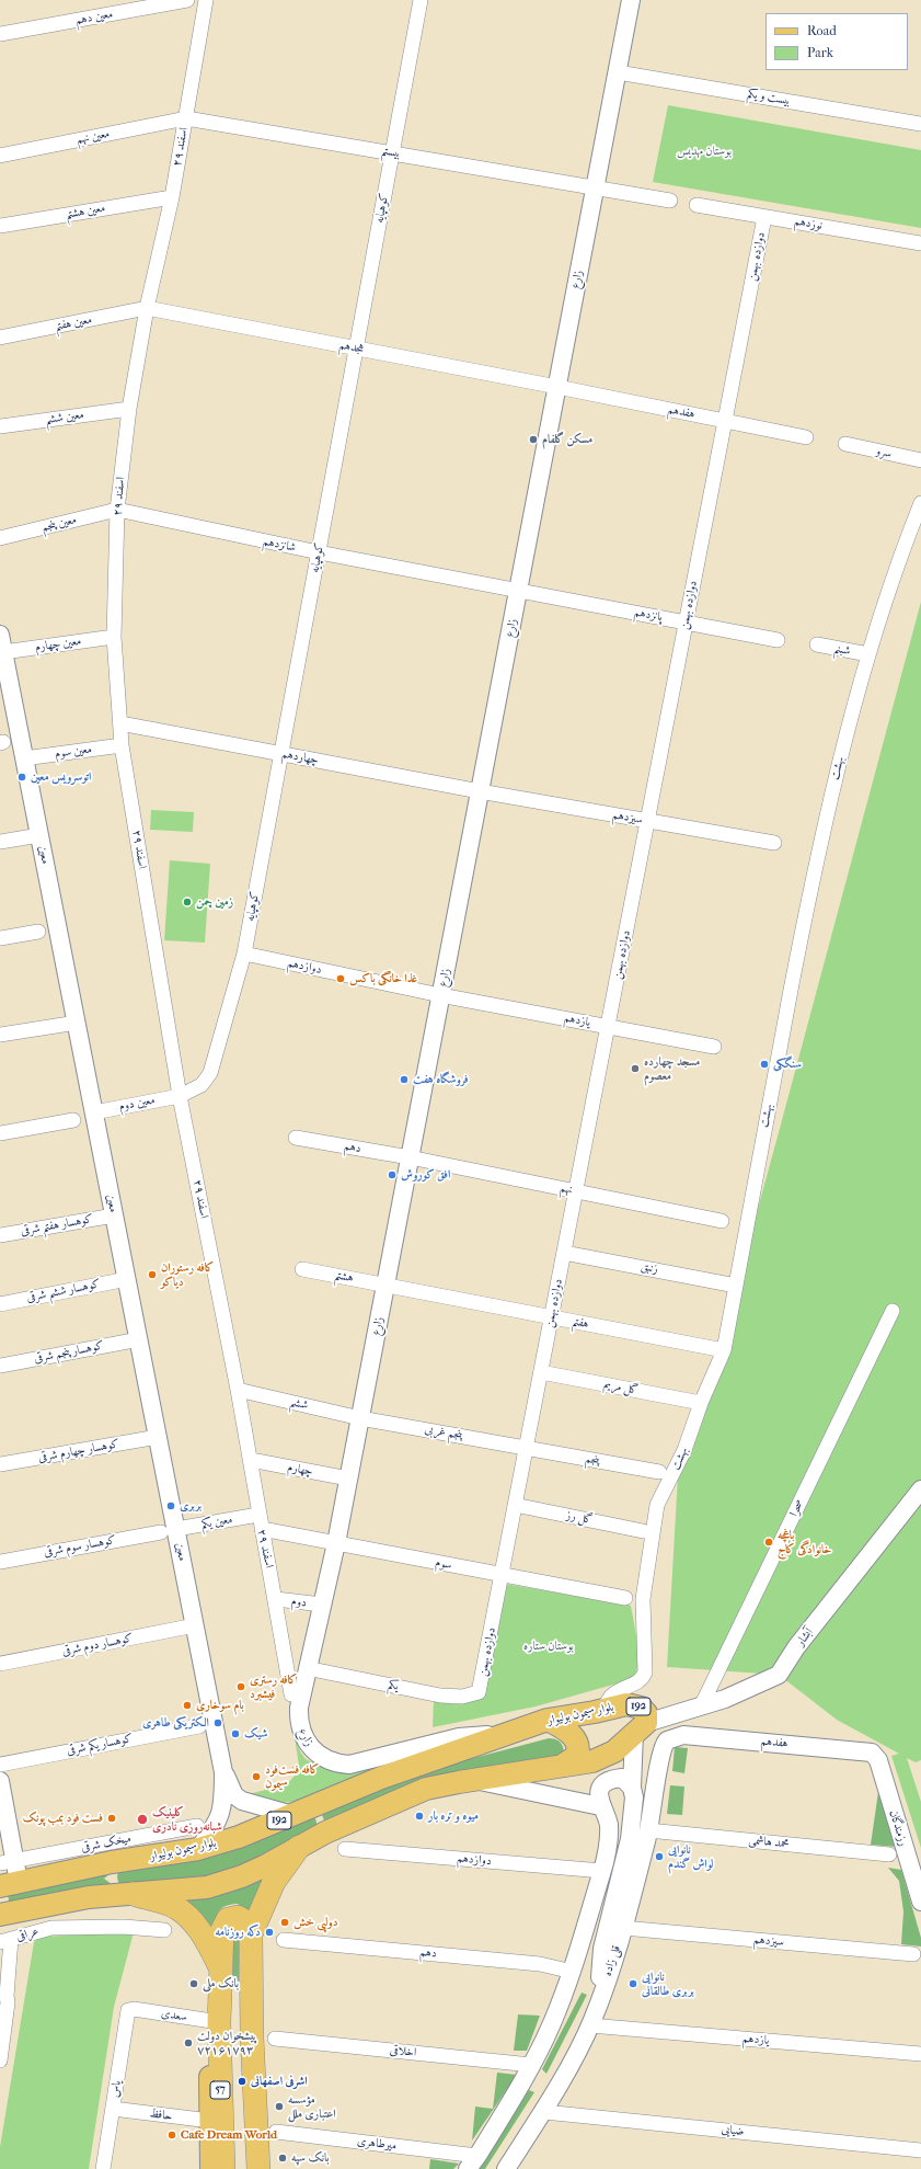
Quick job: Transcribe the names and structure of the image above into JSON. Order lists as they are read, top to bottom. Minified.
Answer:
{"streets":{"highway":["57"],"main road":["192","بلوار سیمون بولیوار"],"street":["معین دهم","بیست و یکم","معین نهم","۲۹ اسفند","بیستم","کوهپایه","معین هشتم","نوزدهم","دوازده بهمن","زارع","معین هفتم","هجدهم","هفدهم","معین ششم","سرو","معین پنجم","شانزدهم","پانزدهم","معین چهارم","شبنم","معین سوم","چهاردهم","بهشت","سیزدهم","معین","دوازدهم","یازدهم","معین دوم","دهم","نهم","کوهسار هفتم شرقی","زنبق","هشتم","کوهسار ششم شرقی","هفتم","کوهسار پنجم شرقی","گل مریم","ششم","پنجم غربی","کوهسار چهارم شرقی","پنجم","چهارم","صحرا","گل رز","معین یکم","کوهسار سوم شرقی","سوم","دوم","آبشار","کوهسار دوم شرقی","یکم","کوهسار یکم شرقی","رزمندگان","محمد هاشمی","میخک شرقی","عراقی","قلی زاده","سعدی","اخلاقی","یاس","حافظ","ضیایی","میرطاهری"]},"crossings":[["بیست و یکم","زارع"],["معین نهم","۲۹ اسفند"],["معین نهم","بیستم"],["۲۹ اسفند","بیستم"],["۲۹ اسفند","کوهپایه"],["۲۹ اسفند","معین هشتم"],["۲۹ اسفند","معین هفتم"],["۲۹ اسفند","هجدهم"],["۲۹ اسفند","معین ششم"],["۲۹ اسفند","معین پنجم"],["۲۹ اسفند","شانزدهم"],["۲۹ اسفند","معین چهارم"],["۲۹ اسفند","معین سوم"],["۲۹ اسفند","چهاردهم"],["۲۹ اسفند","معین دوم"],["۲۹ اسفند","ششم"],["۲۹ اسفند","چهارم"],["۲۹ اسفند","معین یکم"],["۲۹ اسفند","سوم"],["۲۹ اسفند","دوم"],["بیستم","کوهپایه"],["بیستم","زارع"],["کوهپایه","هجدهم"],["کوهپایه","شانزدهم"],["کوهپایه","چهاردهم"],["کوهپایه","دوازدهم"],["کوهپایه","معین دوم"],["نوزدهم","دوازده بهمن"],["دوازده بهمن","هفدهم"],["دوازده بهمن","پانزدهم"],["دوازده بهمن","سیزدهم"],["دوازده بهمن","یازدهم"],["دوازده بهمن","نهم"],["دوازده بهمن","زنبق"],["دوازده بهمن","هفتم"],["دوازده بهمن","گل مریم"],["دوازده بهمن","پنجم غربی"],["دوازده بهمن","پنجم"],["دوازده بهمن","گل رز"],["دوازده بهمن","سوم"],["دوازده بهمن","یکم"],["زارع","هجدهم"],["زارع","هفدهم"],["زارع","شانزدهم"],["زارع","پانزدهم"],["زارع","چهاردهم"],["زارع","سیزدهم"],["زارع","دوازدهم"],["زارع","یازدهم"],["زارع","دهم"],["زارع","نهم"],["زارع","هشتم"],["زارع","هفتم"],["زارع","ششم"],["زارع","پنجم غربی"],["زارع","چهارم"],["زارع","سوم"],["زارع","دوم"],["زارع","یکم"],["زارع","بلوار سیمون بولیوار"],["معین هفتم","هجدهم"],["هجدهم","هفدهم"],["هفدهم","رزمندگان"],["هفدهم","قلی زاده"],["معین پنجم","شانزدهم"],["شانزدهم","پانزدهم"],["معین چهارم","معین"],["شبنم","بهشت"],["معین سوم","معین"],["چهاردهم","سیزدهم"],["بهشت","زنبق"],["بهشت","هفتم"],["بهشت","گل مریم"],["بهشت","بلوار سیمون بولیوار"],["سیزدهم","قلی زاده"],["معین","معین دوم"],["معین","کوهسار هفتم شرقی"],["معین","کوهسار ششم شرقی"],["معین","کوهسار پنجم شرقی"],["معین","کوهسار چهارم شرقی"],["معین","معین یکم"],["معین","کوهسار سوم شرقی"],["معین","کوهسار دوم شرقی"],["معین","بلوار سیمون بولیوار"],["دوازدهم","یازدهم"],["یازدهم","قلی زاده"],["دهم","نهم"],["هشتم","هفتم"],["ششم","پنجم غربی"],["پنجم غربی","پنجم"],["صحرا","آبشار"],["معین یکم","کوهسار سوم شرقی"],["معین یکم","سوم"],["آبشار","بلوار سیمون بولیوار"],["بلوار سیمون بولیوار","میخک شرقی"],["محمد هاشمی","قلی زاده"],["قلی زاده","ضیایی"],["سعدی","یاس"],["سعدی","57"],["یاس","حافظ"]],"parks":["بوستان مهدیس","بوستان ستاره"],"places":["مسکن گلفام","اتوسرویس معین","زمین چمن","غذا خانگی باکس","سنگکی","مسجد چهارده معصوم","فروشگاه هفت","افق کوروش","کافه رستوران دیاکو","بربری","باغچه خانوادگی کاج","کافه رستری فیشبرد","بام سوخاری","الکتریکی طاهری","شیک","کافه فست‌فود سیمون","میوه و تره بار","فست فود بمب پونک","کلینیک شبانه‌روزی نادری","نانوایی لواش گندم","دولپی خش","دکه روزنامه","بانک ملی","نانوایی بربری طالقانی","پیشخوان دولت ۷۲۱۶۱۷۹۳","اشرفی اصفهانی","مؤسسه اعتباری ملل","Cafe Dream World","بانک سپه"],"legend":["Road","Park"]}
